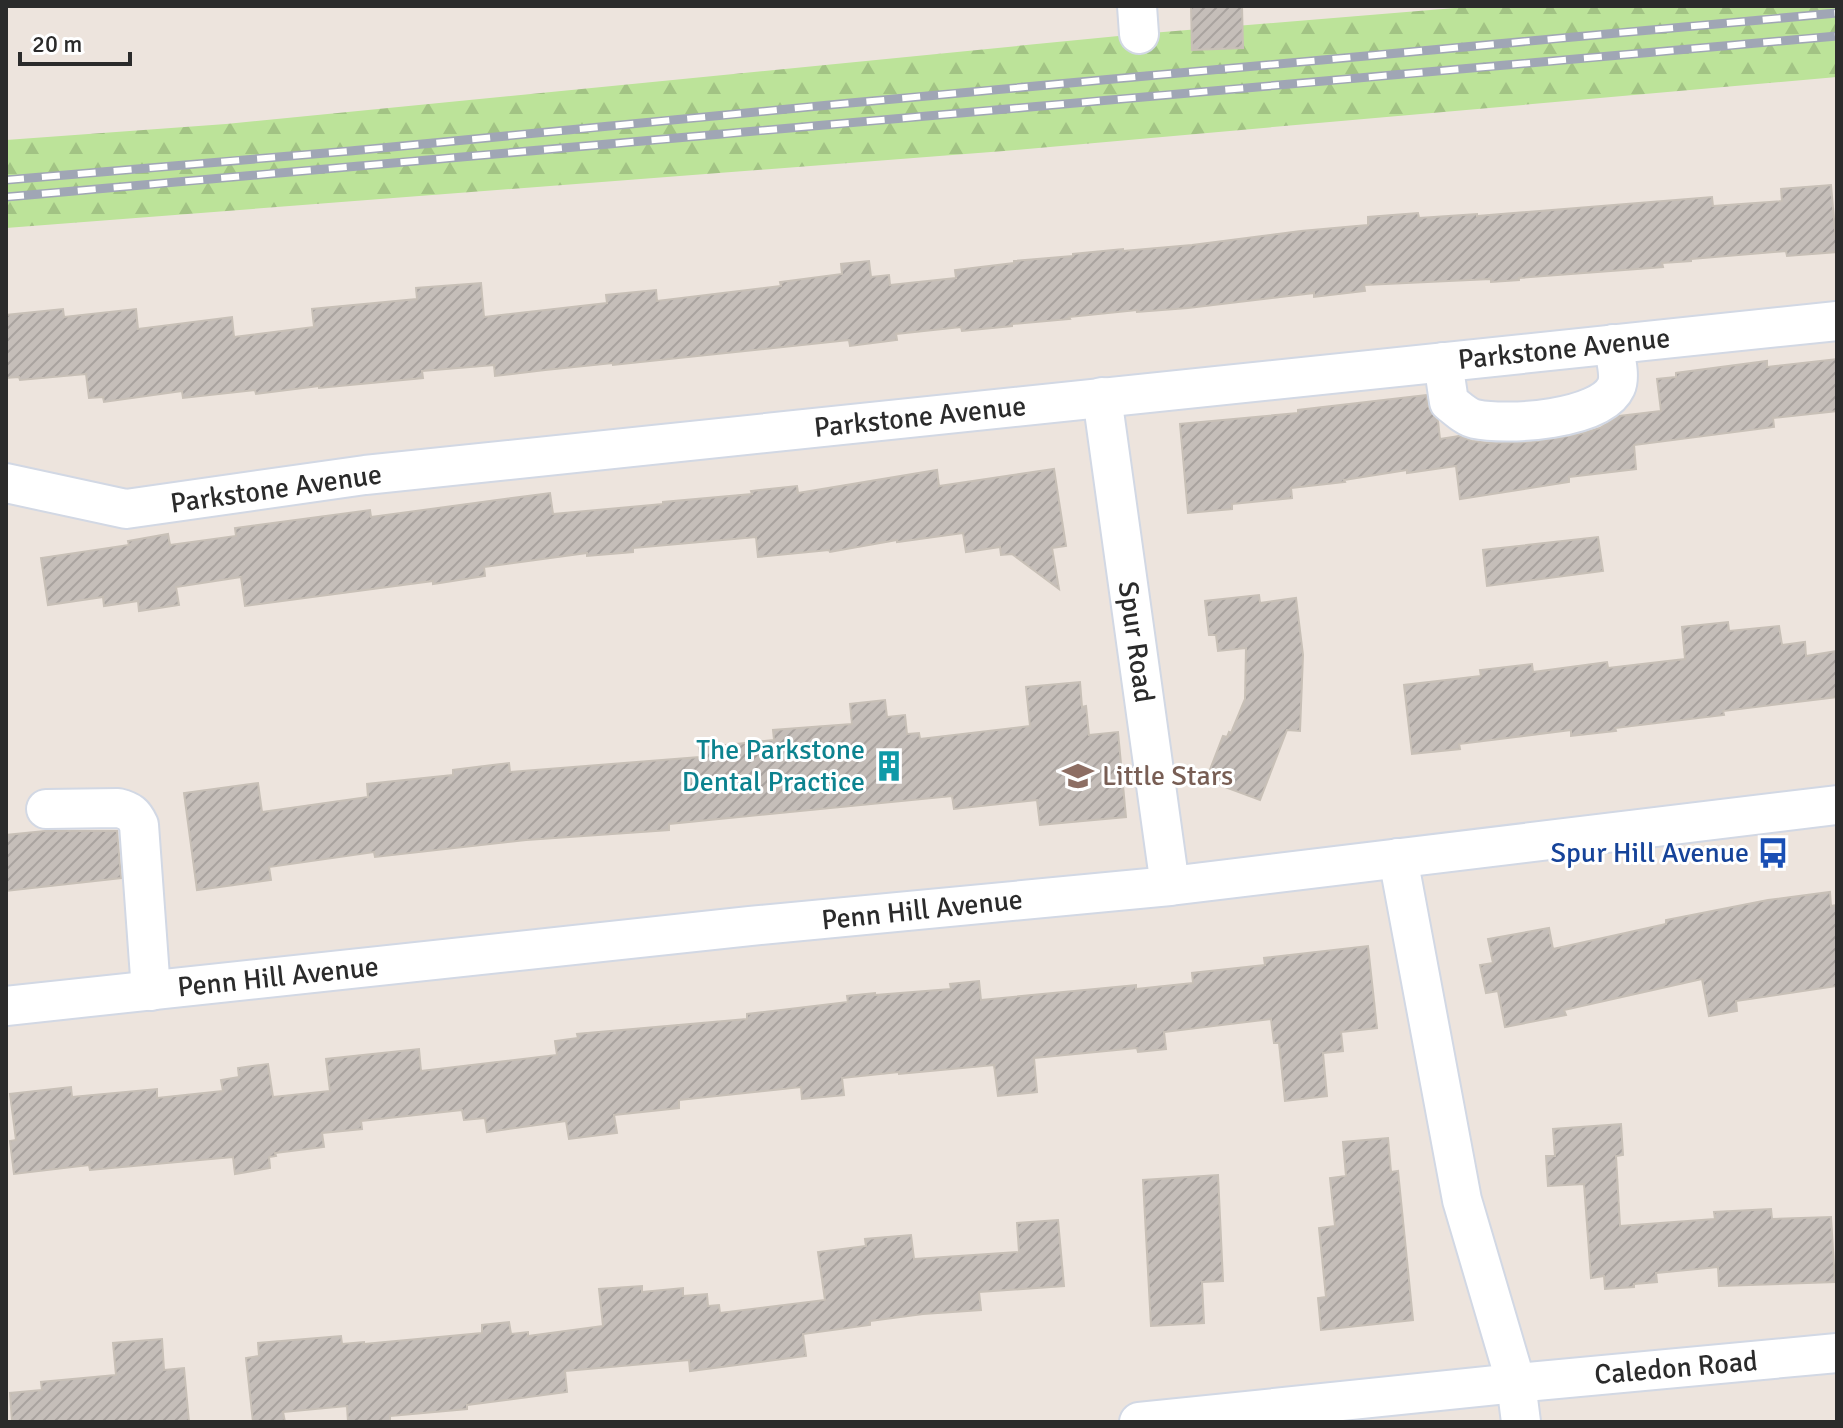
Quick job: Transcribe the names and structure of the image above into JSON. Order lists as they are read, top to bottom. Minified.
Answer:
{"streets":{"street":["Parkstone Avenue","Spur Road","Penn Hill Avenue","Caledon Road"]},"crossings":[["Parkstone Avenue","Spur Road"],["Spur Road","Penn Hill Avenue"]],"places":{"building":["The Parkstone Dental Practice"],"school or university":["Little Stars"],"bus stop":["Spur Hill Avenue"]},"scale_bar":"20 m"}
